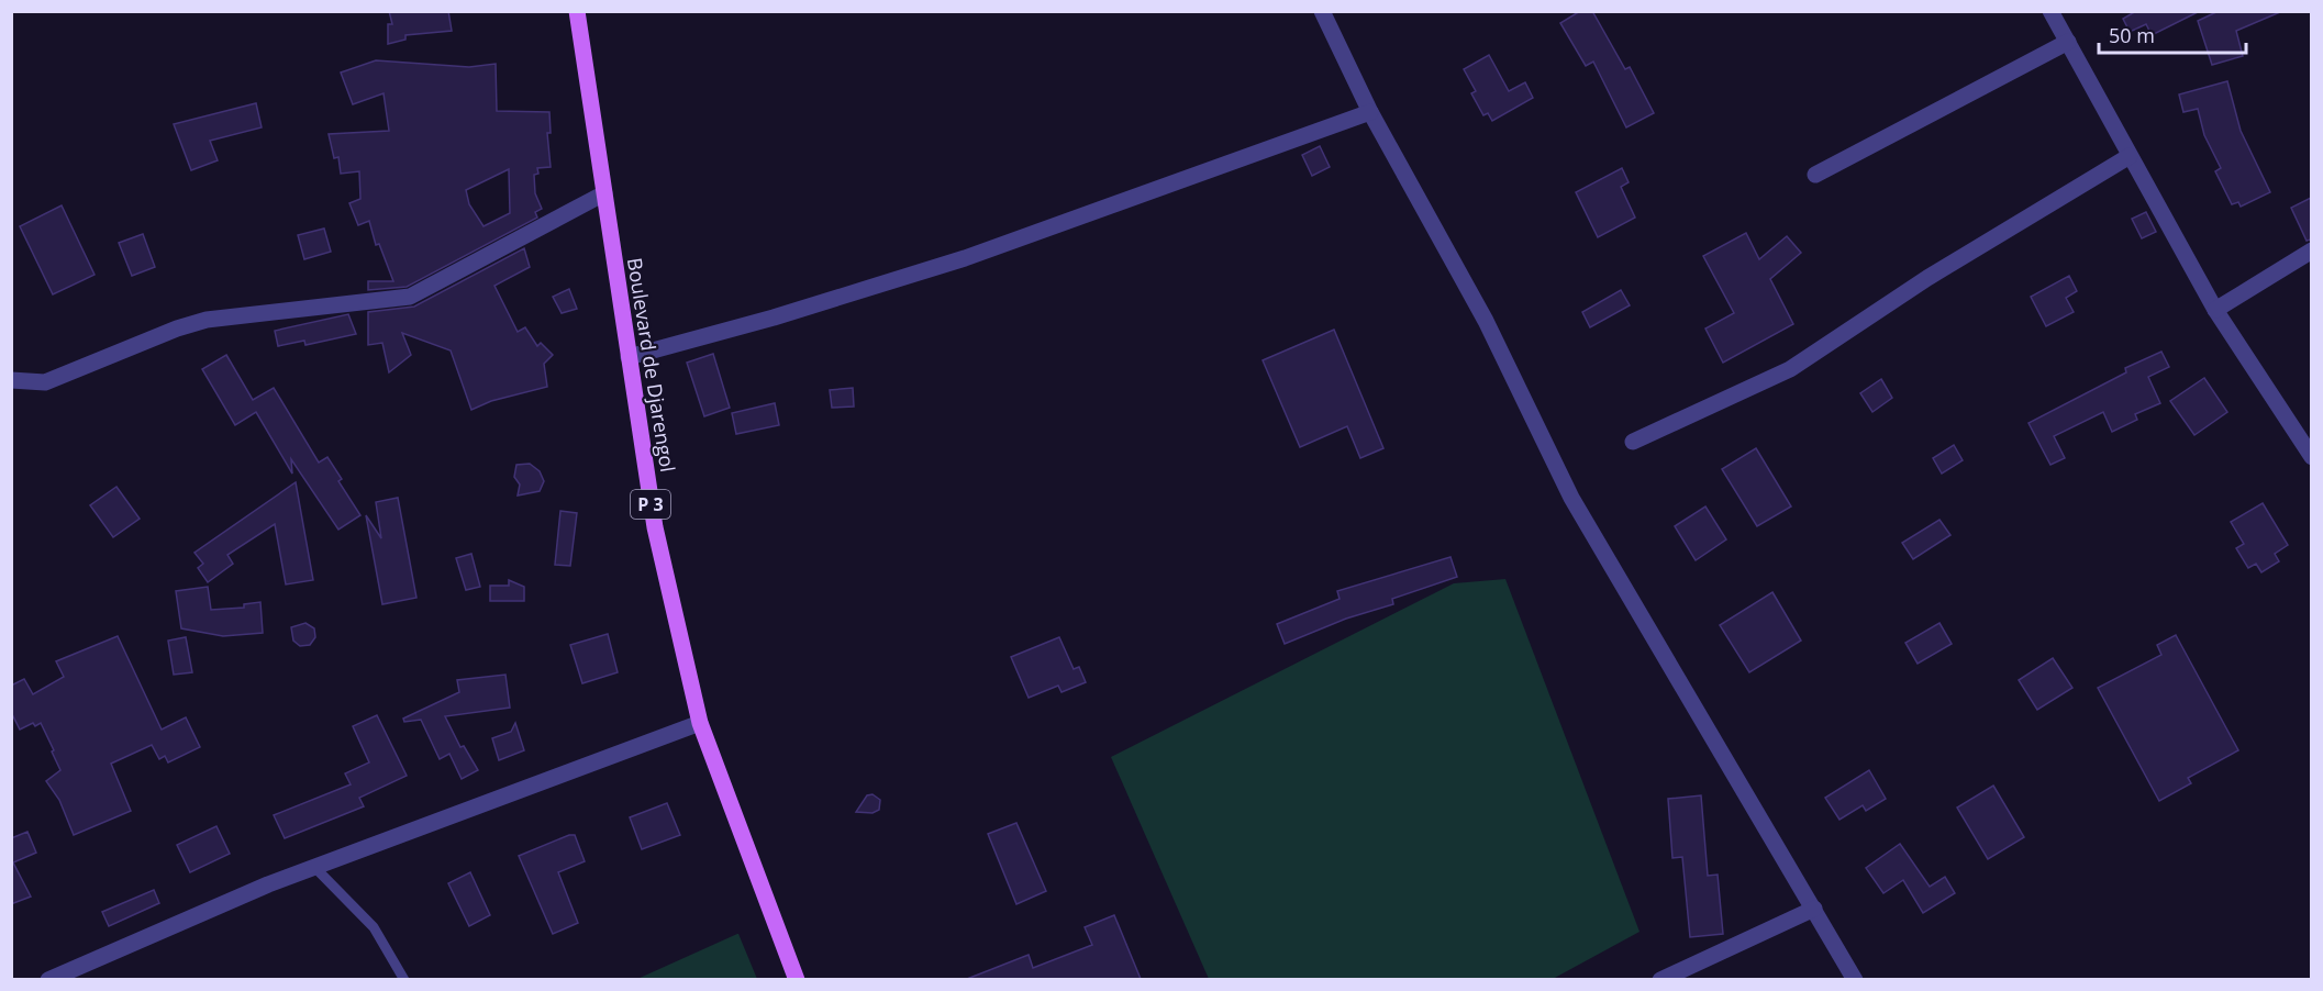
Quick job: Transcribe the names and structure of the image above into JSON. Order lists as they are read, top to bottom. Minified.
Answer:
{"streets":{"main road":["Boulevard de Djarengol","P 3"]},"scale_bar":"50 m"}
